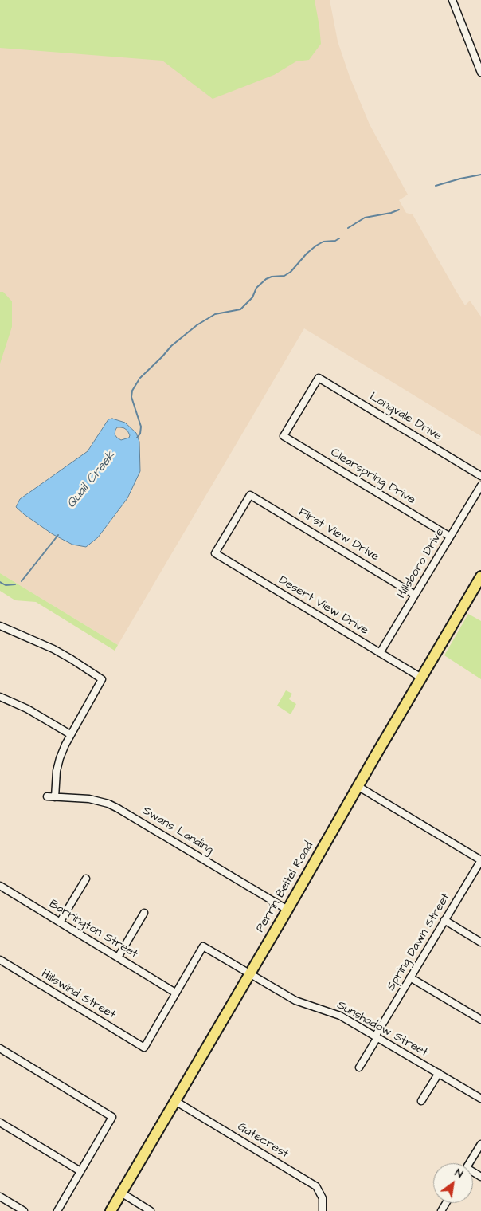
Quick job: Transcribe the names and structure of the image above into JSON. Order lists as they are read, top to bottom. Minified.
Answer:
{"streets":{"main road":["Perrin Beitel Road"],"street":["Longvale Drive","Clearspring Drive","First View Drive","Hillsboro Drive","Desert View Drive","Swans Landing","Barrington Street","Spring Dawn Street","Hillswind Street","Sunshadow Street","Gatecrest"]},"crossings":[["Longvale Drive","Clearspring Drive"],["Clearspring Drive","Hillsboro Drive"],["First View Drive","Hillsboro Drive"],["First View Drive","Desert View Drive"],["Hillsboro Drive","Desert View Drive"],["Desert View Drive","Perrin Beitel Road"],["Swans Landing","Perrin Beitel Road"],["Perrin Beitel Road","Sunshadow Street"],["Perrin Beitel Road","Gatecrest"],["Barrington Street","Hillswind Street"],["Barrington Street","Sunshadow Street"],["Spring Dawn Street","Sunshadow Street"],["Hillswind Street","Sunshadow Street"]],"water":["Quail Creek"],"north":"top right"}
